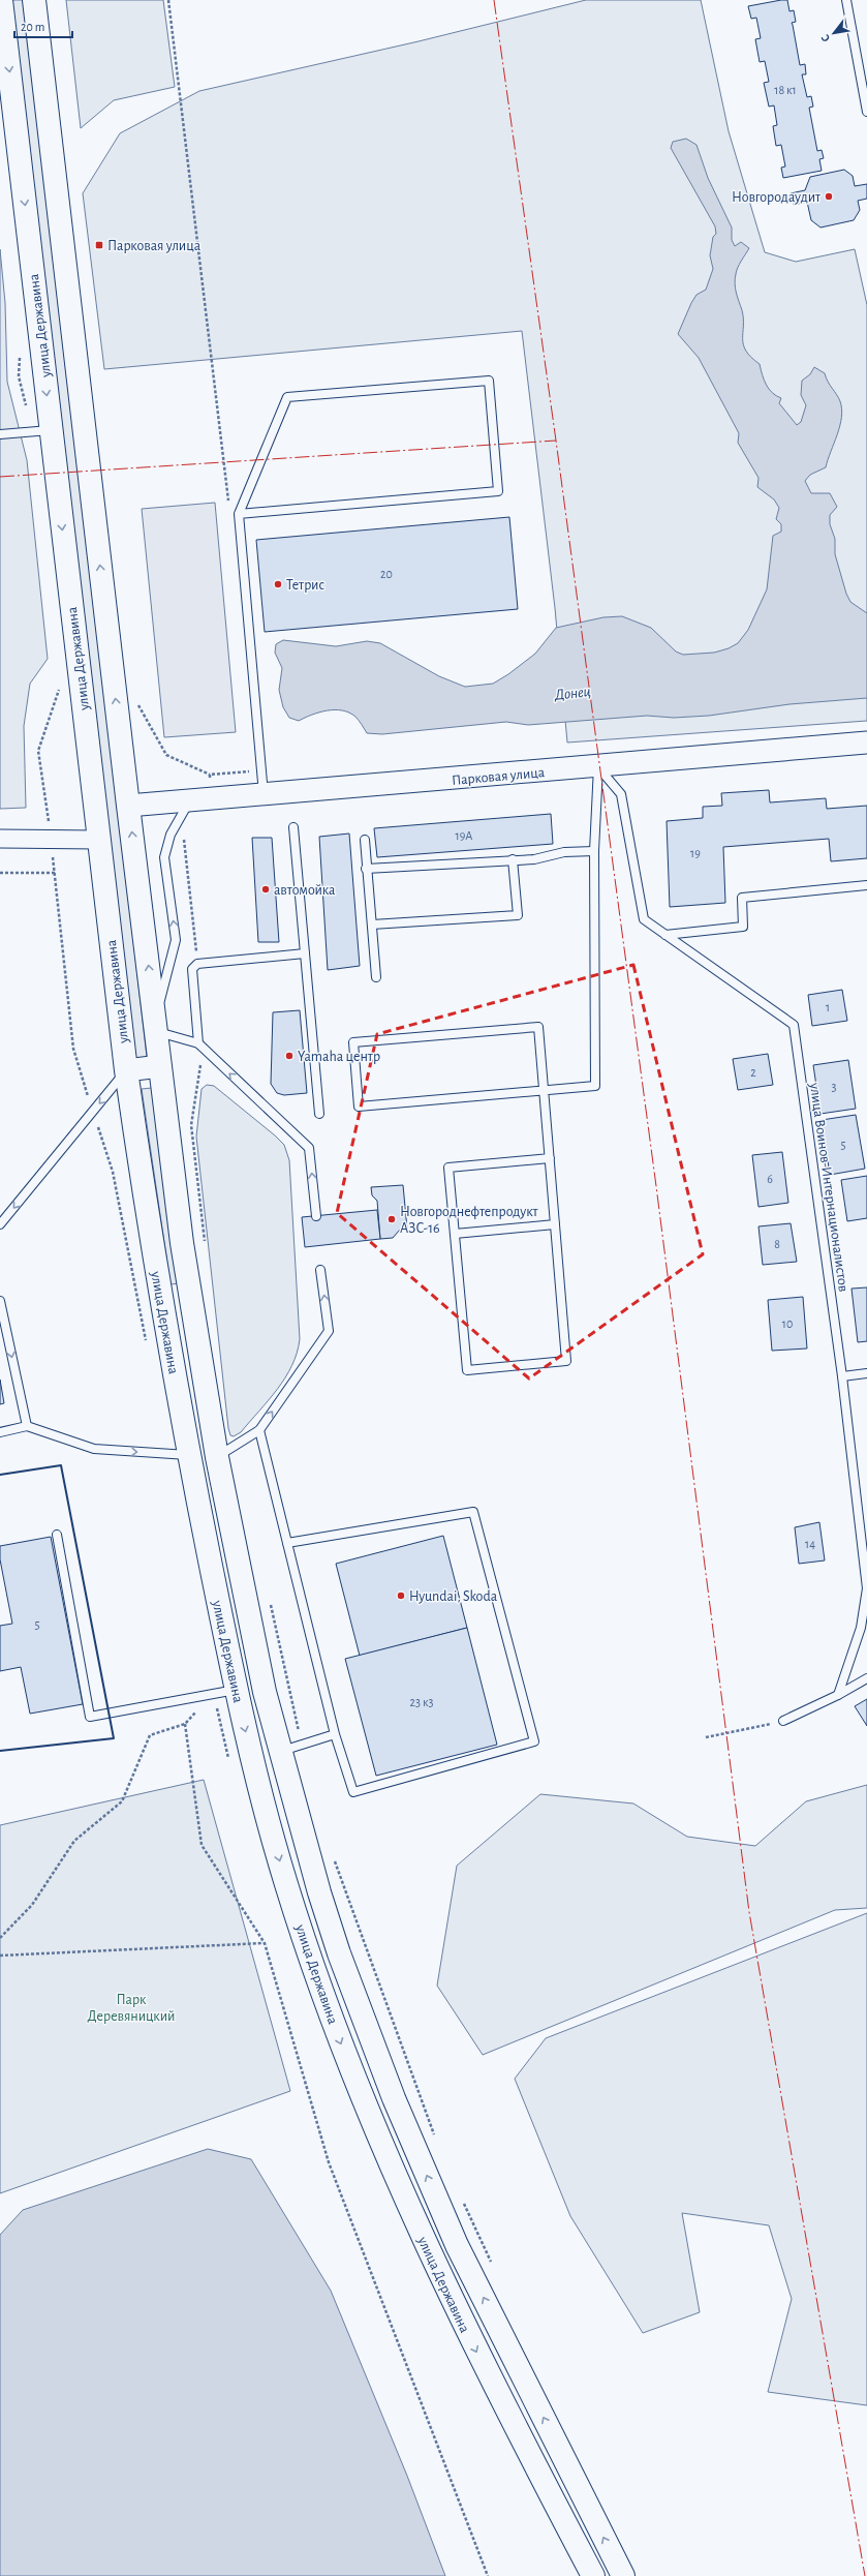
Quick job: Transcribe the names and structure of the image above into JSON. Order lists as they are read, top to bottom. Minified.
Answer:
{"streets":{"main road":["улица Державина"],"street":["Парковая улица"],"lane":["улица Воинов-Интернационалистов"]},"crossings":[["улица Державина","Парковая улица"],["Парковая улица","улица Воинов-Интернационалистов"]],"water":["Донец"],"parks":["Парк Деревяницкий"],"places":{"other":["Новгородаудит","Тетрис","автомойка","Yamaha центр","Новгороднефтепродукт АЗС-16","Hyundai, Skoda"],"transit":["Парковая улица"]},"house_numbers":["18 к1","20","19А","19","1","2","3","5","6","8","10","14","5","23 к3"],"scale_bar":"20 m","north":"bottom left"}
